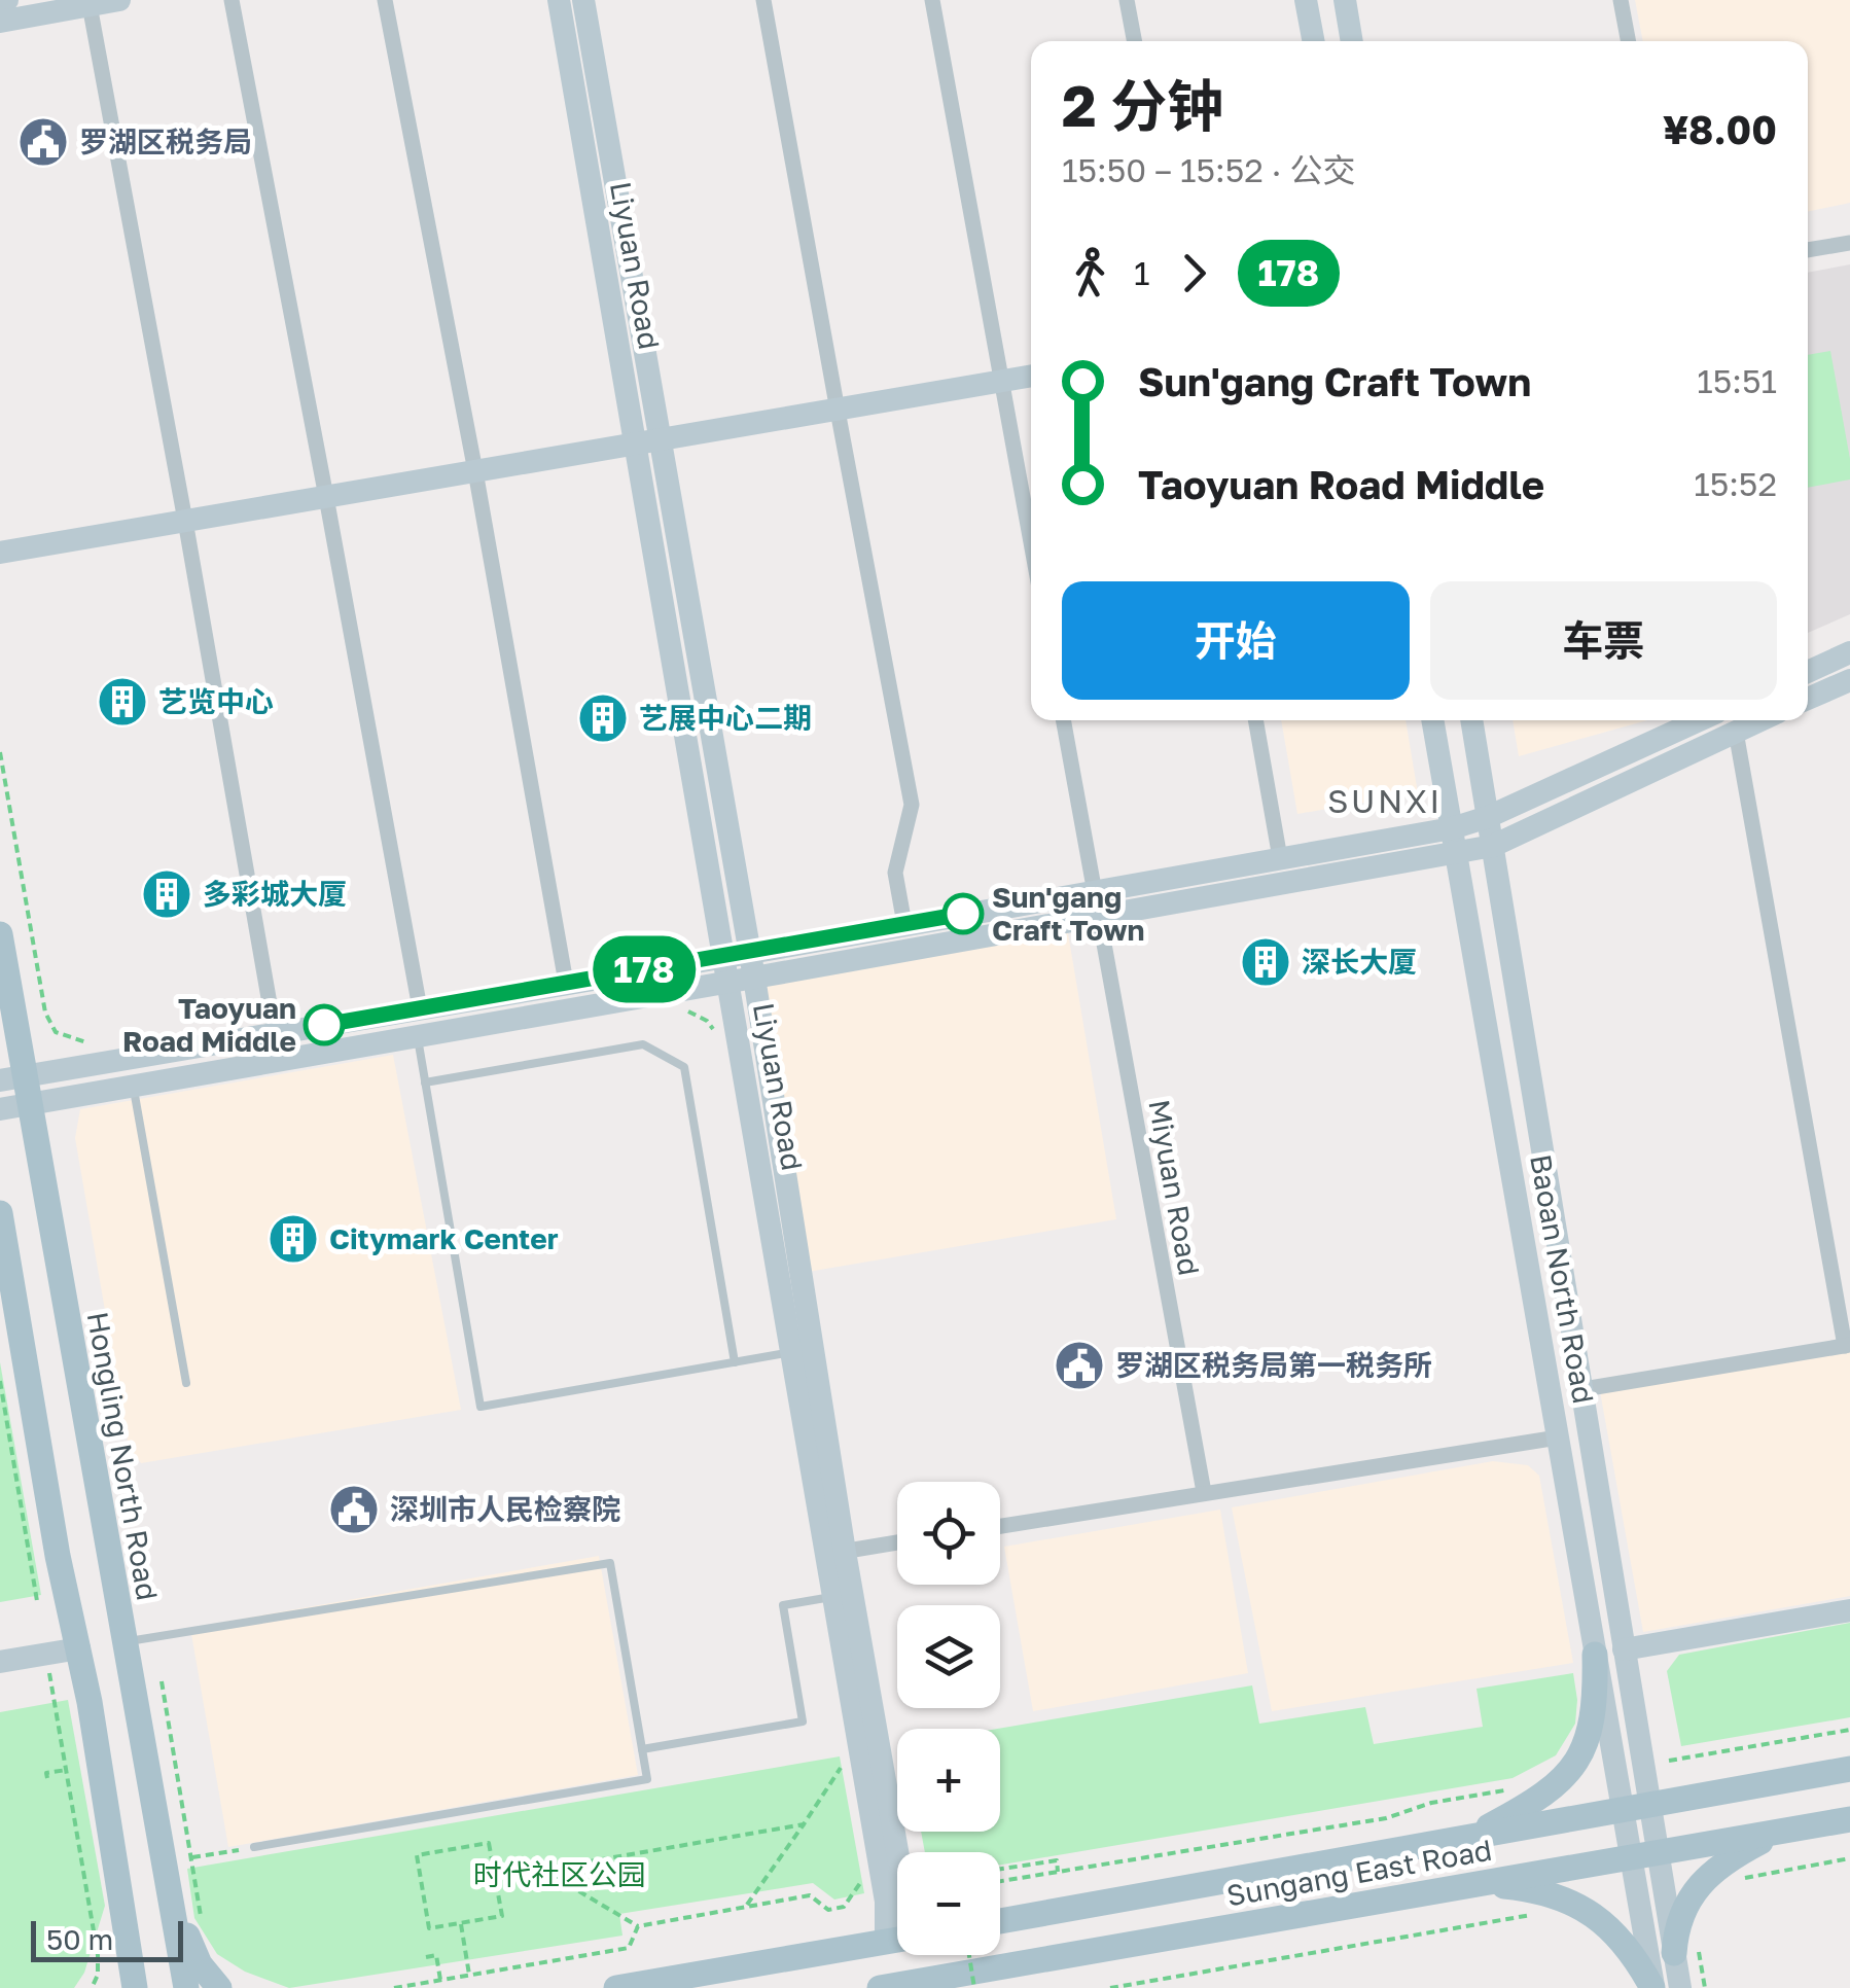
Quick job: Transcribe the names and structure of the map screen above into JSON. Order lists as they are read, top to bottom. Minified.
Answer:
{"streets":{"main road":["Hongling North Road","Sungang East Road"],"street":["Liyuan Road","Miyuan Road","Baoan North Road"]},"crossings":[["Baoan North Road","Sungang East Road"]],"districts":["SUNXI"],"parks":["时代社区公园"],"places":{"public building":["罗湖区税务局","罗湖区税务局第一税务所","深圳市人民检察院"],"building":["艺览中心","艺展中心二期","多彩城大厦","深长大厦","Citymark Center"],"other":["Sun'gang Craft Town","Taoyuan Road Middle"]},"lines":["bus line 178"],"scale_bar":"50 m","page":{"on_map":"178","heading":["2 分钟","15:50 – 15:52 · 公交","¥8.00"],"legs":["1","178"],"list":[{"name":"Sun'gang Craft Town","value":"15:51"},{"name":"Taoyuan Road Middle","value":"15:52"}],"buttons":["开始","车票"],"map_buttons":["+","−"],"scale":"50 m"}}
